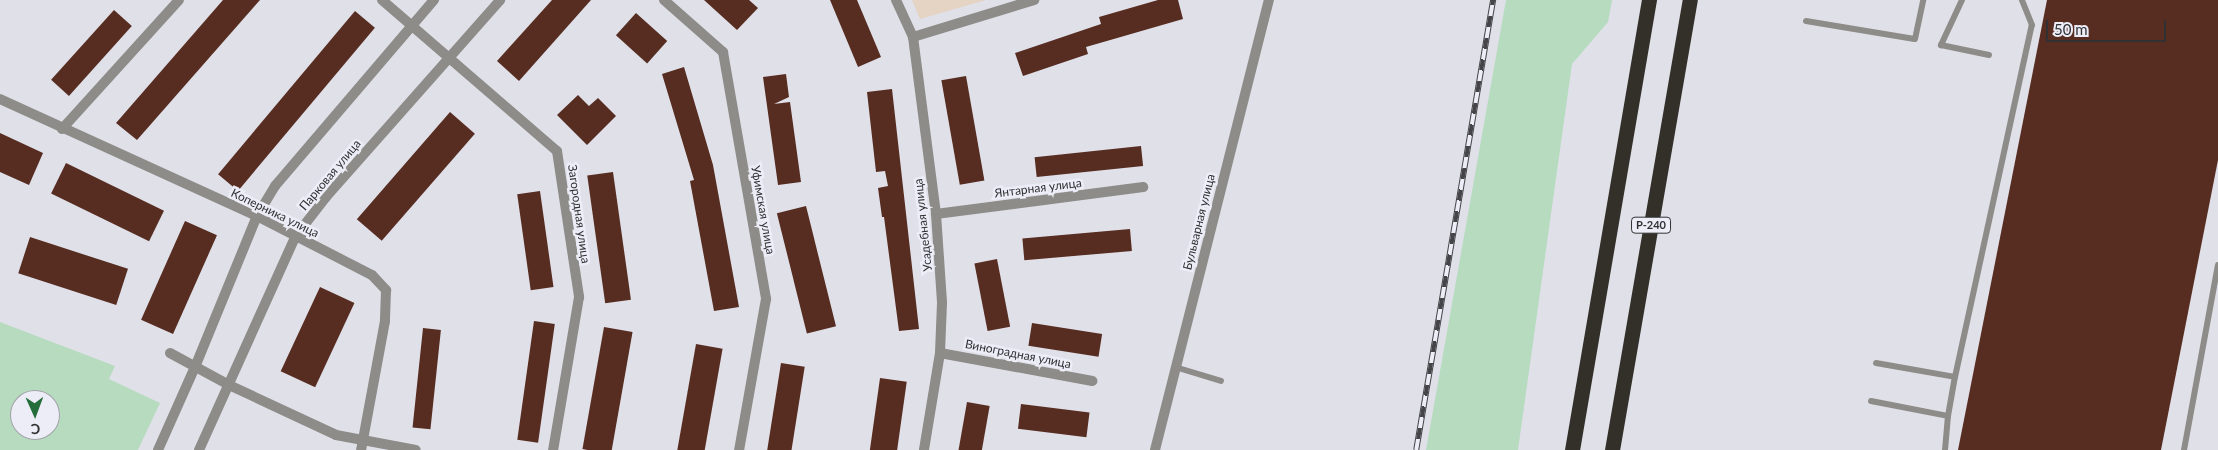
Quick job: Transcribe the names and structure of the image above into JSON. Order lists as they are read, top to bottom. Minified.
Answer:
{"streets":{"highway":["Р-240"],"street":["Парковая улица","Янтарная улица","Уфимская улица","Коперника улица","Загородная улица","Бульварная улица","Усадебная улица","Виноградная улица"]},"crossings":[["Парковая улица","Коперника улица"],["Парковая улица","Загородная улица"],["Янтарная улица","Усадебная улица"],["Усадебная улица","Виноградная улица"]],"scale_bar":"50 m","north":"bottom"}
